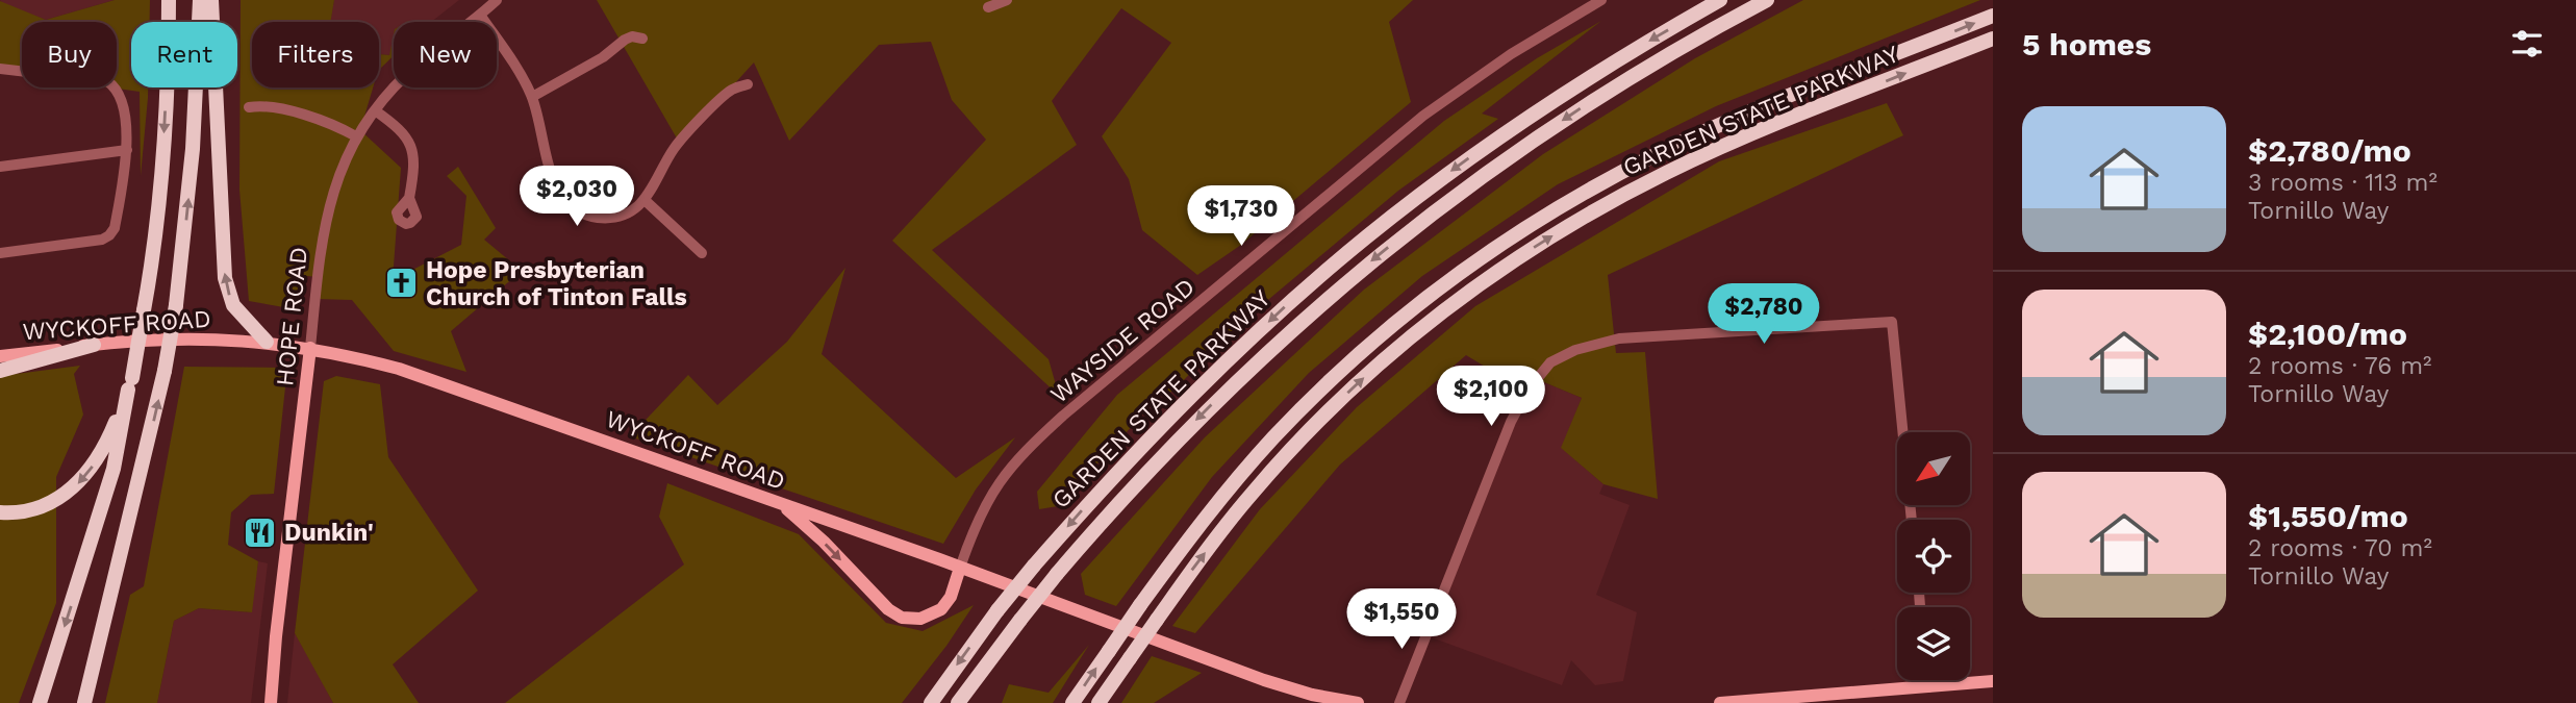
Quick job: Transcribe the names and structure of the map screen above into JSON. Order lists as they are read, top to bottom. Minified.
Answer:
{"streets":{"highway":["GARDEN STATE PARKWAY"],"main road":["HOPE ROAD","WYCKOFF ROAD"],"street":["WAYSIDE ROAD"]},"crossings":[["HOPE ROAD","WYCKOFF ROAD"],["WYCKOFF ROAD","WAYSIDE ROAD"]],"places":{"church":["Hope Presbyterian Church of Tinton Falls"],"restaurant":["Dunkin'"]},"north":"bottom left","page":{"heading":"5 homes","chip":["Buy","Rent","Filters","New"],"list":[{"name":"$2,780/mo","note":"3 rooms · 113 m² · Tornillo Way"},{"name":"$2,100/mo","note":"2 rooms · 76 m² · Tornillo Way"},{"name":"$1,550/mo","note":"2 rooms · 70 m² · Tornillo Way"}],"price":["$2,030","$1,730","$2,780","$2,100","$1,550"]}}
